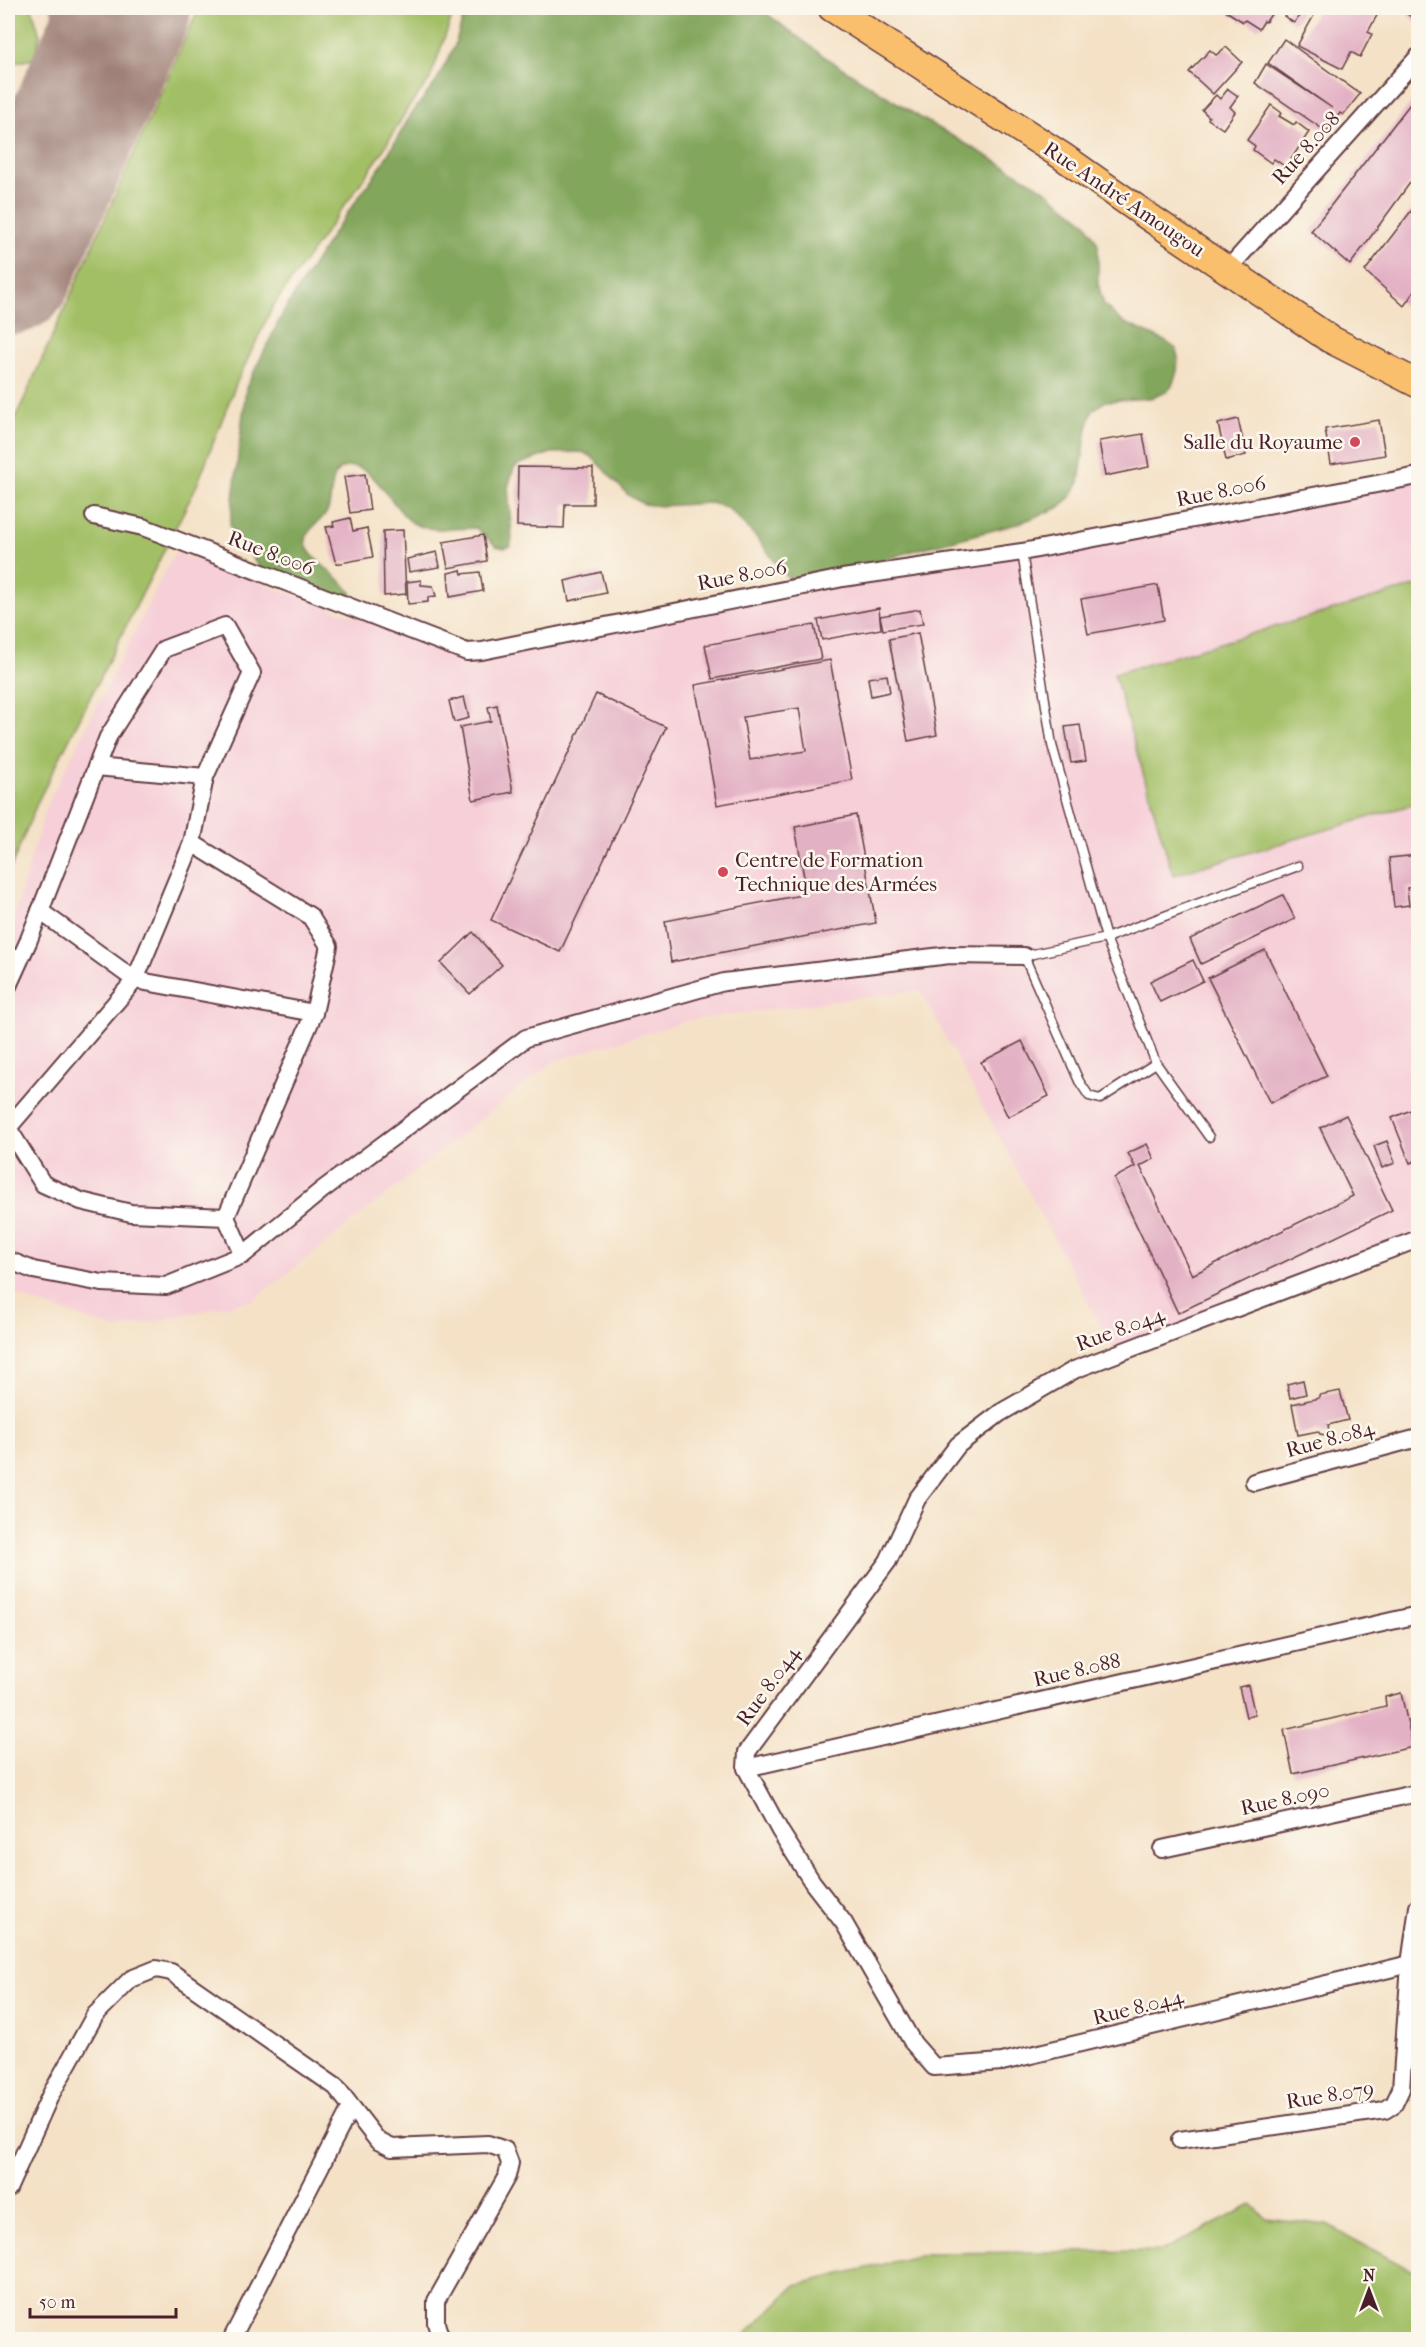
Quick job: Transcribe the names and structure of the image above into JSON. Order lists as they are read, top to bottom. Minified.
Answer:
{"streets":{"main road":["Rue André Amougou"],"street":["Rue 8.008","Rue 8.006","Rue 8.044","Rue 8.084","Rue 8.088","Rue 8.090","Rue 8.079"]},"crossings":[["Rue 8.008","Rue André Amougou"],["Rue 8.044","Rue 8.088"],["Rue 8.044","Rue 8.079"]],"places":["Salle du Royaume","Centre de Formation Technique des Armées"],"scale_bar":"50 m","north":"top"}
